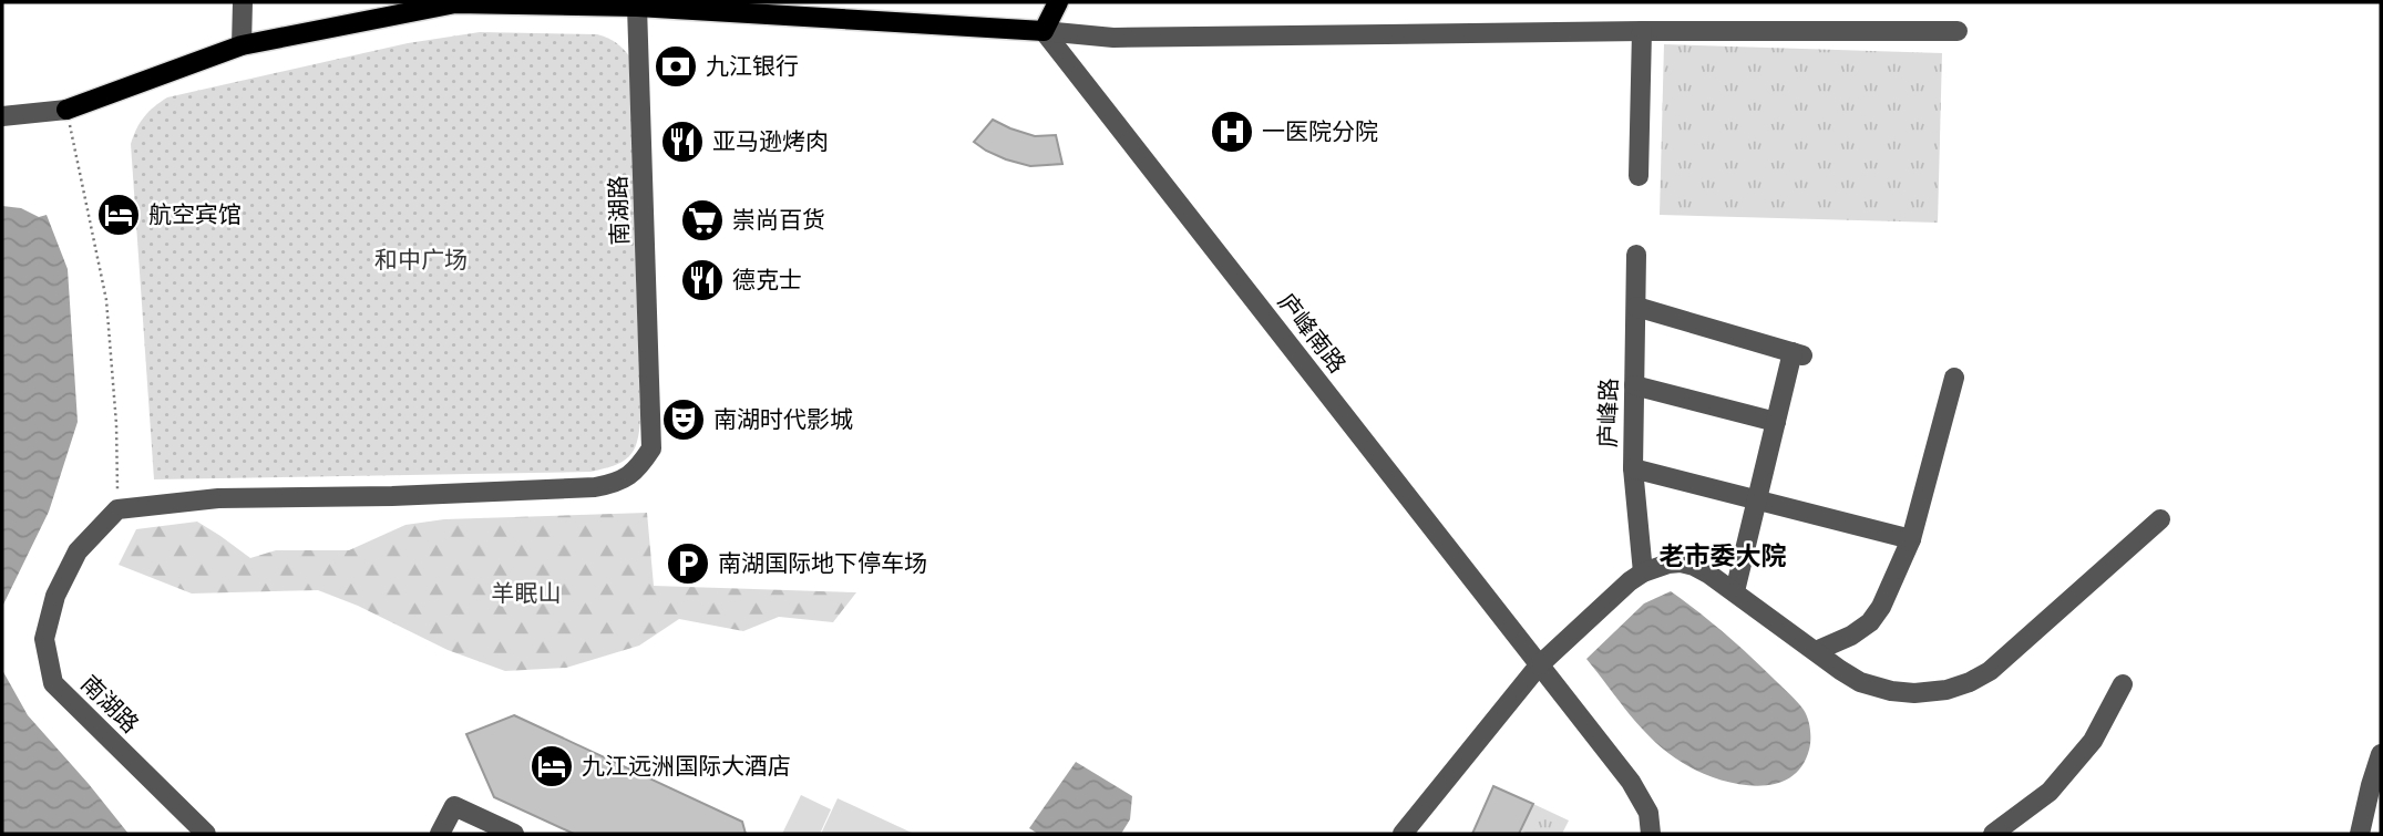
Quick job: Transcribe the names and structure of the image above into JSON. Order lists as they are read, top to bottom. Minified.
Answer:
{"streets":{"street":["南湖路","庐峰南路","庐峰路"]},"districts":["老市委大院"],"parks":["和中广场","羊眠山"],"places":{"bank":["九江银行"],"hospital":["一医院分院"],"restaurant":["亚马逊烤肉","德克士"],"hotel":["航空宾馆","九江远洲国际大酒店"],"supermarket":["崇尚百货"],"theatre":["南湖时代影城"],"parking":["南湖国际地下停车场"]}}
